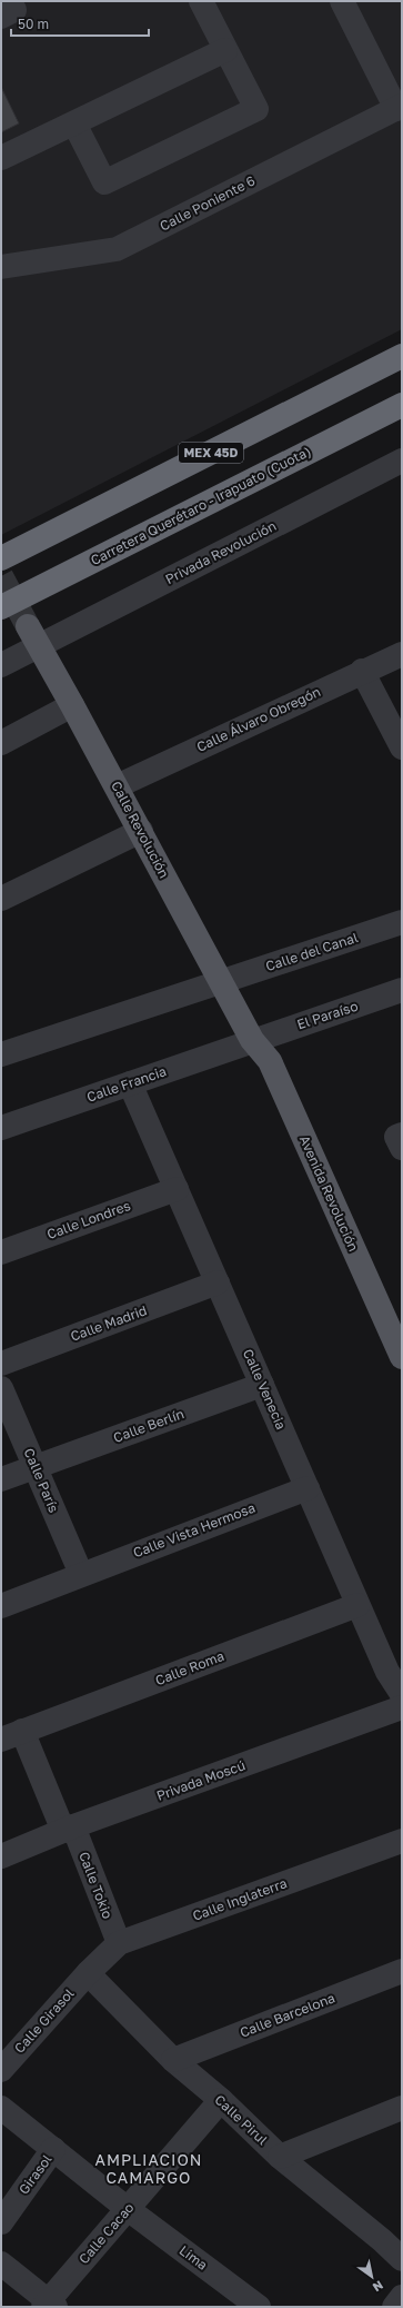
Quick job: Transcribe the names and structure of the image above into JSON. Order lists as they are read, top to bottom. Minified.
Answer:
{"streets":{"highway":["MEX 45D","Carretera Querétaro - Irapuato (Cuota)"],"main road":["Calle Revolución","Avenida Revolución"],"street":["Calle Poniente 6","Privada Revolución","Calle Álvaro Obregón","Calle del Canal","El Paraíso","Calle Francia","Calle Londres","Calle Madrid","Calle Venecia","Calle Berlín","Calle París","Calle Vista Hermosa","Calle Roma","Privada Moscú","Calle Tokio","Calle Inglaterra","Calle Barcelona","Calle Girasol","Calle Pirul","Girasol","Calle Cacao","Lima"]},"crossings":[["Privada Revolución","Calle Revolución"],["Calle Álvaro Obregón","Calle Revolución"],["Calle Revolución","Calle del Canal"],["Calle Revolución","El Paraíso"],["Calle Revolución","Calle Francia"],["Calle Revolución","Avenida Revolución"],["El Paraíso","Calle Francia"],["El Paraíso","Avenida Revolución"],["Calle Francia","Avenida Revolución"],["Calle Francia","Calle Venecia"],["Calle Londres","Calle Venecia"],["Calle Madrid","Calle Venecia"],["Calle Venecia","Calle Berlín"],["Calle Venecia","Calle Vista Hermosa"],["Calle Venecia","Calle Roma"],["Calle Berlín","Calle París"],["Calle París","Calle Vista Hermosa"],["Calle Roma","Calle Tokio"],["Privada Moscú","Calle Tokio"],["Calle Tokio","Calle Inglaterra"],["Calle Inglaterra","Calle Girasol"],["Calle Inglaterra","Calle Pirul"],["Calle Barcelona","Calle Pirul"],["Calle Girasol","Calle Pirul"],["Calle Pirul","Calle Cacao"],["Girasol","Lima"],["Calle Cacao","Lima"]],"districts":["AMPLIACION CAMARGO"],"scale_bar":"50 m","north":"bottom right"}
